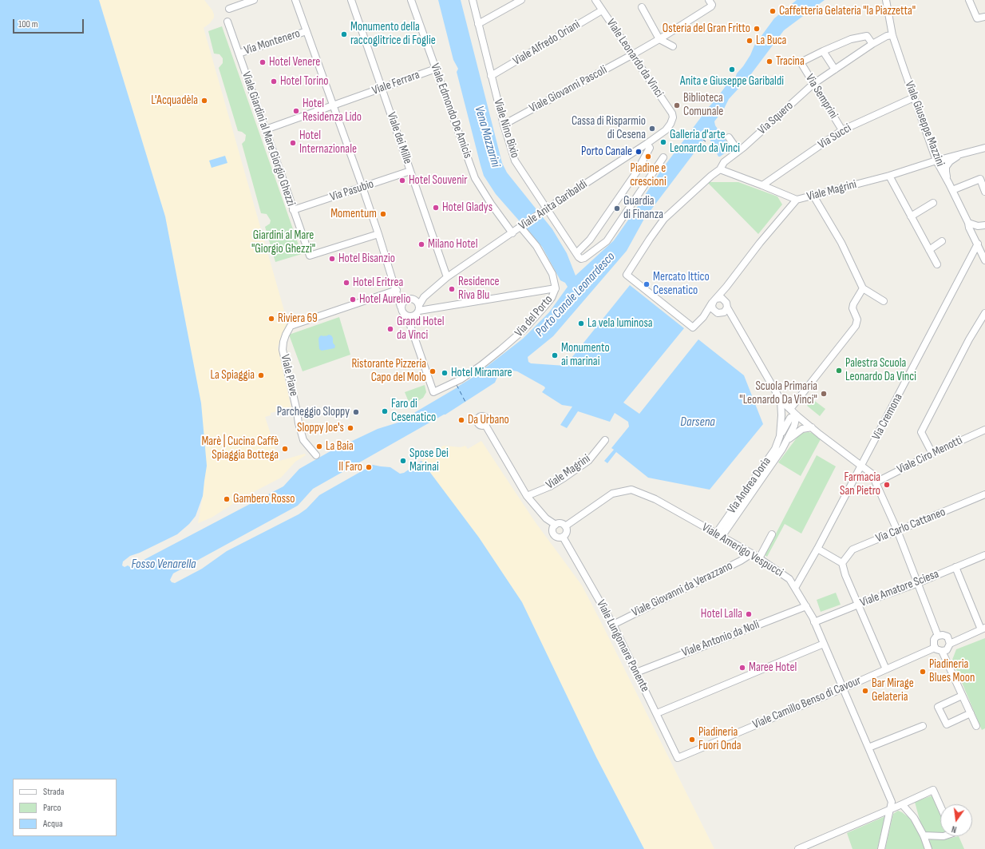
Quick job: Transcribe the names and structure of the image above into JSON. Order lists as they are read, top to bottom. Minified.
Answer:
{"streets":{"street":["Via Montenero","Viale Alfredo Oriani","Viale Leonardo da Vinci","Viale Ferrara","Viale Giovanni Pascoli","Via Semprini","Viale Edmondo De Amicis","Via Squero","Viale Giuseppe Mazzini","Viale Nino Bixio","Via Succi","Viale dei Mille","Viale Giardini al Mare Giorgio Ghezzi","Via Pasubio","Viale Magrini","Viale Anita Garibaldi","Via del Porto","Viale Piave","Via Cremona","Viale Ciro Menotti","Via Andrea Doria","Via Carlo Cattaneo","Viale Amerigo Vespucci","Viale Amatore Sciesa","Viale Giovanni da Verazzano","Viale Antonio da Noli","Viale Lungomare Ponente","Viale Camillo Benso di Cavour"]},"crossings":[["Via Montenero","Viale Giardini al Mare Giorgio Ghezzi"],["Viale Alfredo Oriani","Viale Leonardo da Vinci"],["Viale Alfredo Oriani","Viale Nino Bixio"],["Viale Leonardo da Vinci","Viale Giovanni Pascoli"],["Viale Leonardo da Vinci","Viale Anita Garibaldi"],["Viale Ferrara","Viale Edmondo De Amicis"],["Viale Ferrara","Viale dei Mille"],["Viale Ferrara","Viale Giardini al Mare Giorgio Ghezzi"],["Viale Giovanni Pascoli","Viale Nino Bixio"],["Via Semprini","Via Squero"],["Via Semprini","Via Succi"],["Viale Edmondo De Amicis","Viale Anita Garibaldi"],["Via Squero","Viale Giuseppe Mazzini"],["Via Squero","Viale Magrini"],["Viale Giuseppe Mazzini","Via Succi"],["Viale Giuseppe Mazzini","Viale Magrini"],["Viale Giuseppe Mazzini","Via Cremona"],["Viale Nino Bixio","Viale Anita Garibaldi"],["Viale dei Mille","Via Pasubio"],["Viale dei Mille","Viale Anita Garibaldi"],["Viale Giardini al Mare Giorgio Ghezzi","Via Pasubio"],["Viale Anita Garibaldi","Via del Porto"],["Via Cremona","Viale Amerigo Vespucci"],["Via Andrea Doria","Viale Amerigo Vespucci"],["Viale Amerigo Vespucci","Viale Amatore Sciesa"],["Viale Amerigo Vespucci","Viale Giovanni da Verazzano"],["Viale Amerigo Vespucci","Viale Antonio da Noli"],["Viale Amerigo Vespucci","Viale Lungomare Ponente"],["Viale Amerigo Vespucci","Viale Camillo Benso di Cavour"],["Viale Giovanni da Verazzano","Viale Lungomare Ponente"],["Viale Antonio da Noli","Viale Lungomare Ponente"],["Viale Lungomare Ponente","Viale Camillo Benso di Cavour"]],"water":["Vena Mazzarini","Porto Canale Leonardesco","Darsena","Fosso Venarella"],"parks":["Giardini al Mare \"Giorgio Ghezzi\""],"places":["Caffetteria Gelateria \"la Piazzetta\"","Osteria del Gran Fritto","Monumento della raccoglitrice di Foglie","La Buca","Tracina","Hotel Venere","Anita e Giuseppe Garibaldi","Hotel Torino","L'Acquadèla","Biblioteca Comunale","Hotel Residenza Lido","Cassa di Risparmio di Cesena","Galleria d'arte Leonardo da Vinci","Hotel Internazionale","Porto Canale","Piadine e crescioni","Hotel Souvenir","Hotel Gladys","Guardia di Finanza","Momentum","Milano Hotel","Hotel Bisanzio","Hotel Eritrea","Mercato Ittico Cesenatico","Residence Riva Blu","Hotel Aurelio","Riviera 69","La vela luminosa","Grand Hotel da Vinci","Monumento ai marinai","Palestra Scuola Leonardo Da Vinci","Ristorante Pizzeria Capo del Molo","Hotel Miramare","La Spiaggia","Scuola Primaria \"Leonardo Da Vinci\"","Faro di Cesenatico","Parcheggio Sloppy","Da Urbano","Sloppy Joe's","La Baia","Marè | Cucina Caffè Spiaggia Bottega","Spose Dei Marinai","Il Faro","Farmacia San Pietro","Gambero Rosso","Hotel Lalla","Maree Hotel","Piadineria Blues Moon","Bar Mirage Gelateria","Piadineria Fuori Onda"],"legend":["Strada","Parco","Acqua"],"scale_bar":"100 m","north":"bottom"}
